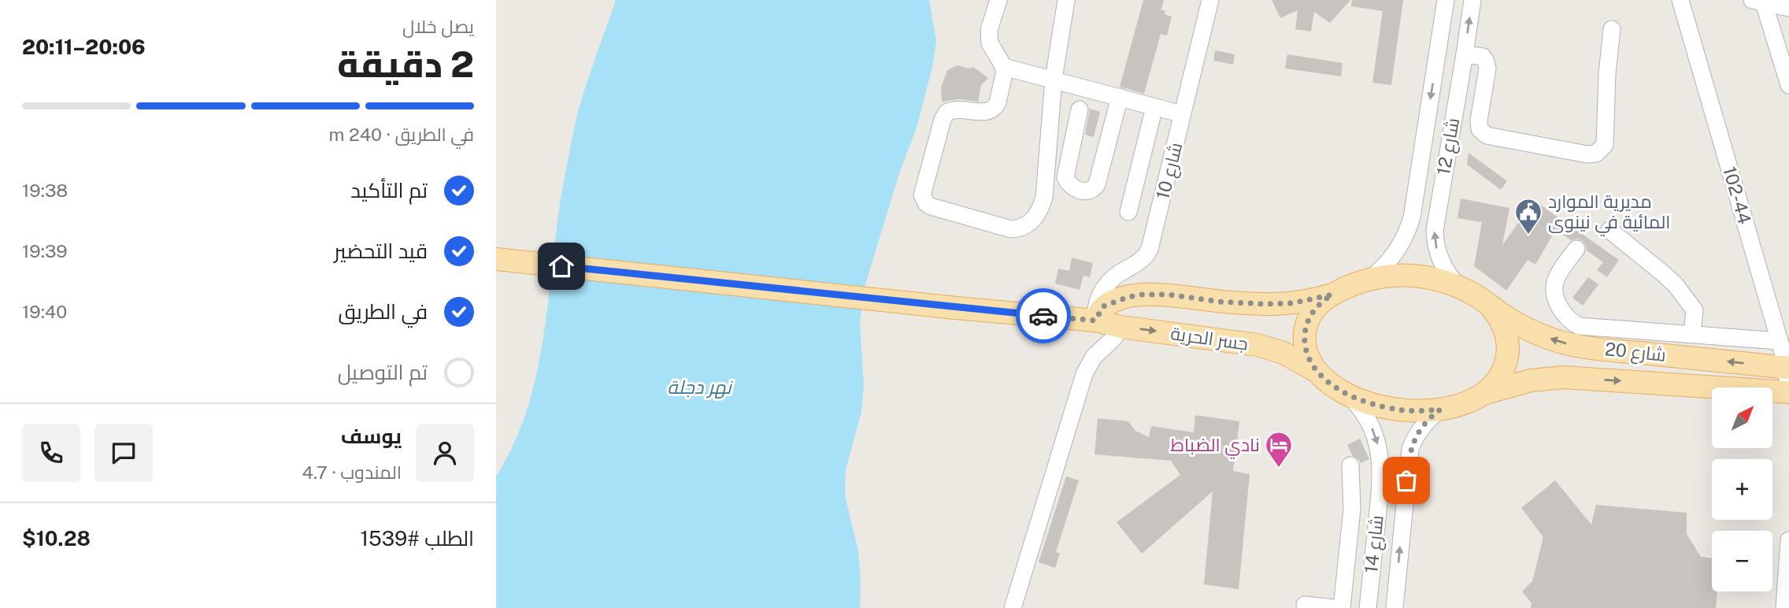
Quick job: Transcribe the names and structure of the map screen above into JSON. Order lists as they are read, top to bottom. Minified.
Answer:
{"streets":{"main road":["جسر الحرية","شارع 20"],"street":["شارع 12","شارع 10","102-44","شارع 14"]},"crossings":[["شارع 12","جسر الحرية"],["شارع 12","شارع 20"],["شارع 12","شارع 14"],["شارع 10","جسر الحرية"],["102-44","شارع 20"],["جسر الحرية","شارع 20"],["جسر الحرية","شارع 14"],["شارع 20","شارع 14"]],"water":["نهر دجلة"],"places":{"public building":["مديرية الموارد المائية في نينوى"],"hotel":["نادي الضباط"]},"north":"top right","page":{"heading":["2 دقيقة","يصل خلال","20:06–20:11"],"panel":["يوسف","المندوب · 4.7","الطلب #1539","$10.28"],"bar":"في الطريق · 240 m","list":[["تم التأكيد","19:38"],["قيد التحضير","19:39"],["في الطريق","19:40"],"تم التوصيل"],"map_buttons":["+","−"]}}
